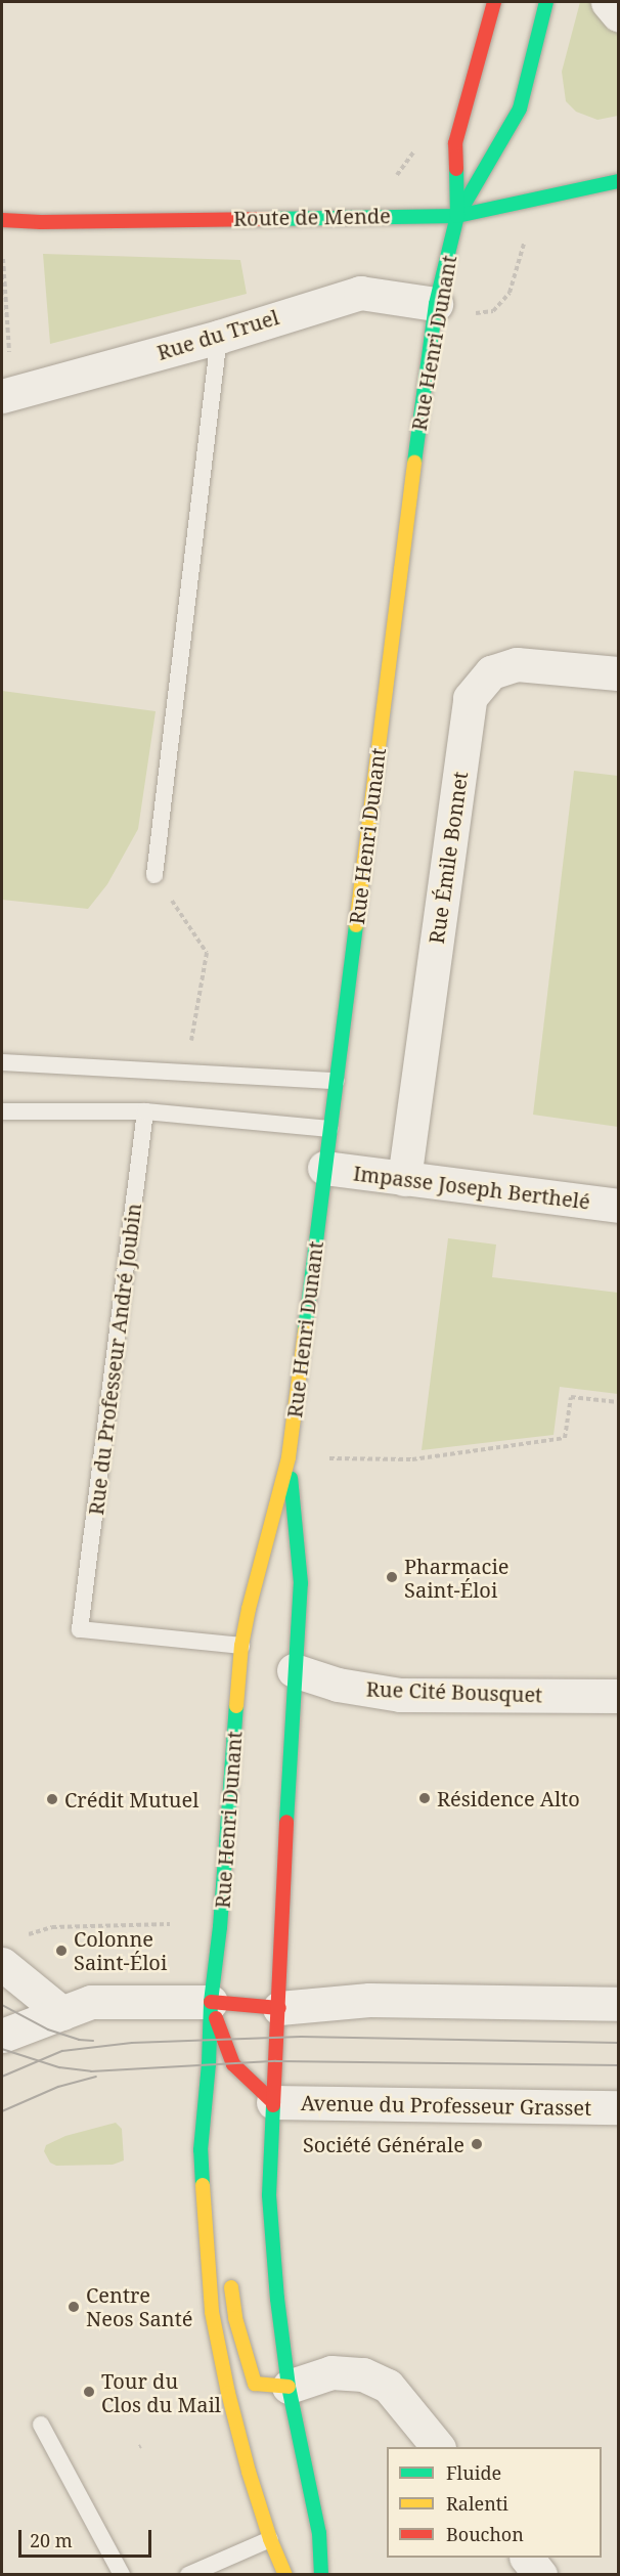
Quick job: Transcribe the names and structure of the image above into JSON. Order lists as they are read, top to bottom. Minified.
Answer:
{"streets":{"main road":["Route de Mende","Rue Henri Dunant"],"street":["Rue du Truel","Rue Émile Bonnet","Impasse Joseph Berthelé","Rue Cité Bousquet","Avenue du Professeur Grasset"],"lane":["Rue du Professeur André Joubin"]},"crossings":[["Route de Mende","Rue Henri Dunant"],["Rue du Truel","Rue Henri Dunant"],["Rue Henri Dunant","Impasse Joseph Berthelé"],["Rue Henri Dunant","Rue du Professeur André Joubin"],["Rue Henri Dunant","Rue Cité Bousquet"],["Rue Henri Dunant","Avenue du Professeur Grasset"],["Rue Émile Bonnet","Impasse Joseph Berthelé"]],"places":["Pharmacie Saint-Éloi","Résidence Alto","Crédit Mutuel","Colonne Saint-Éloi","Société Générale","Centre Neos Santé","Tour du Clos du Mail"],"legend":["Fluide","Ralenti","Bouchon"],"scale_bar":"20 m"}
